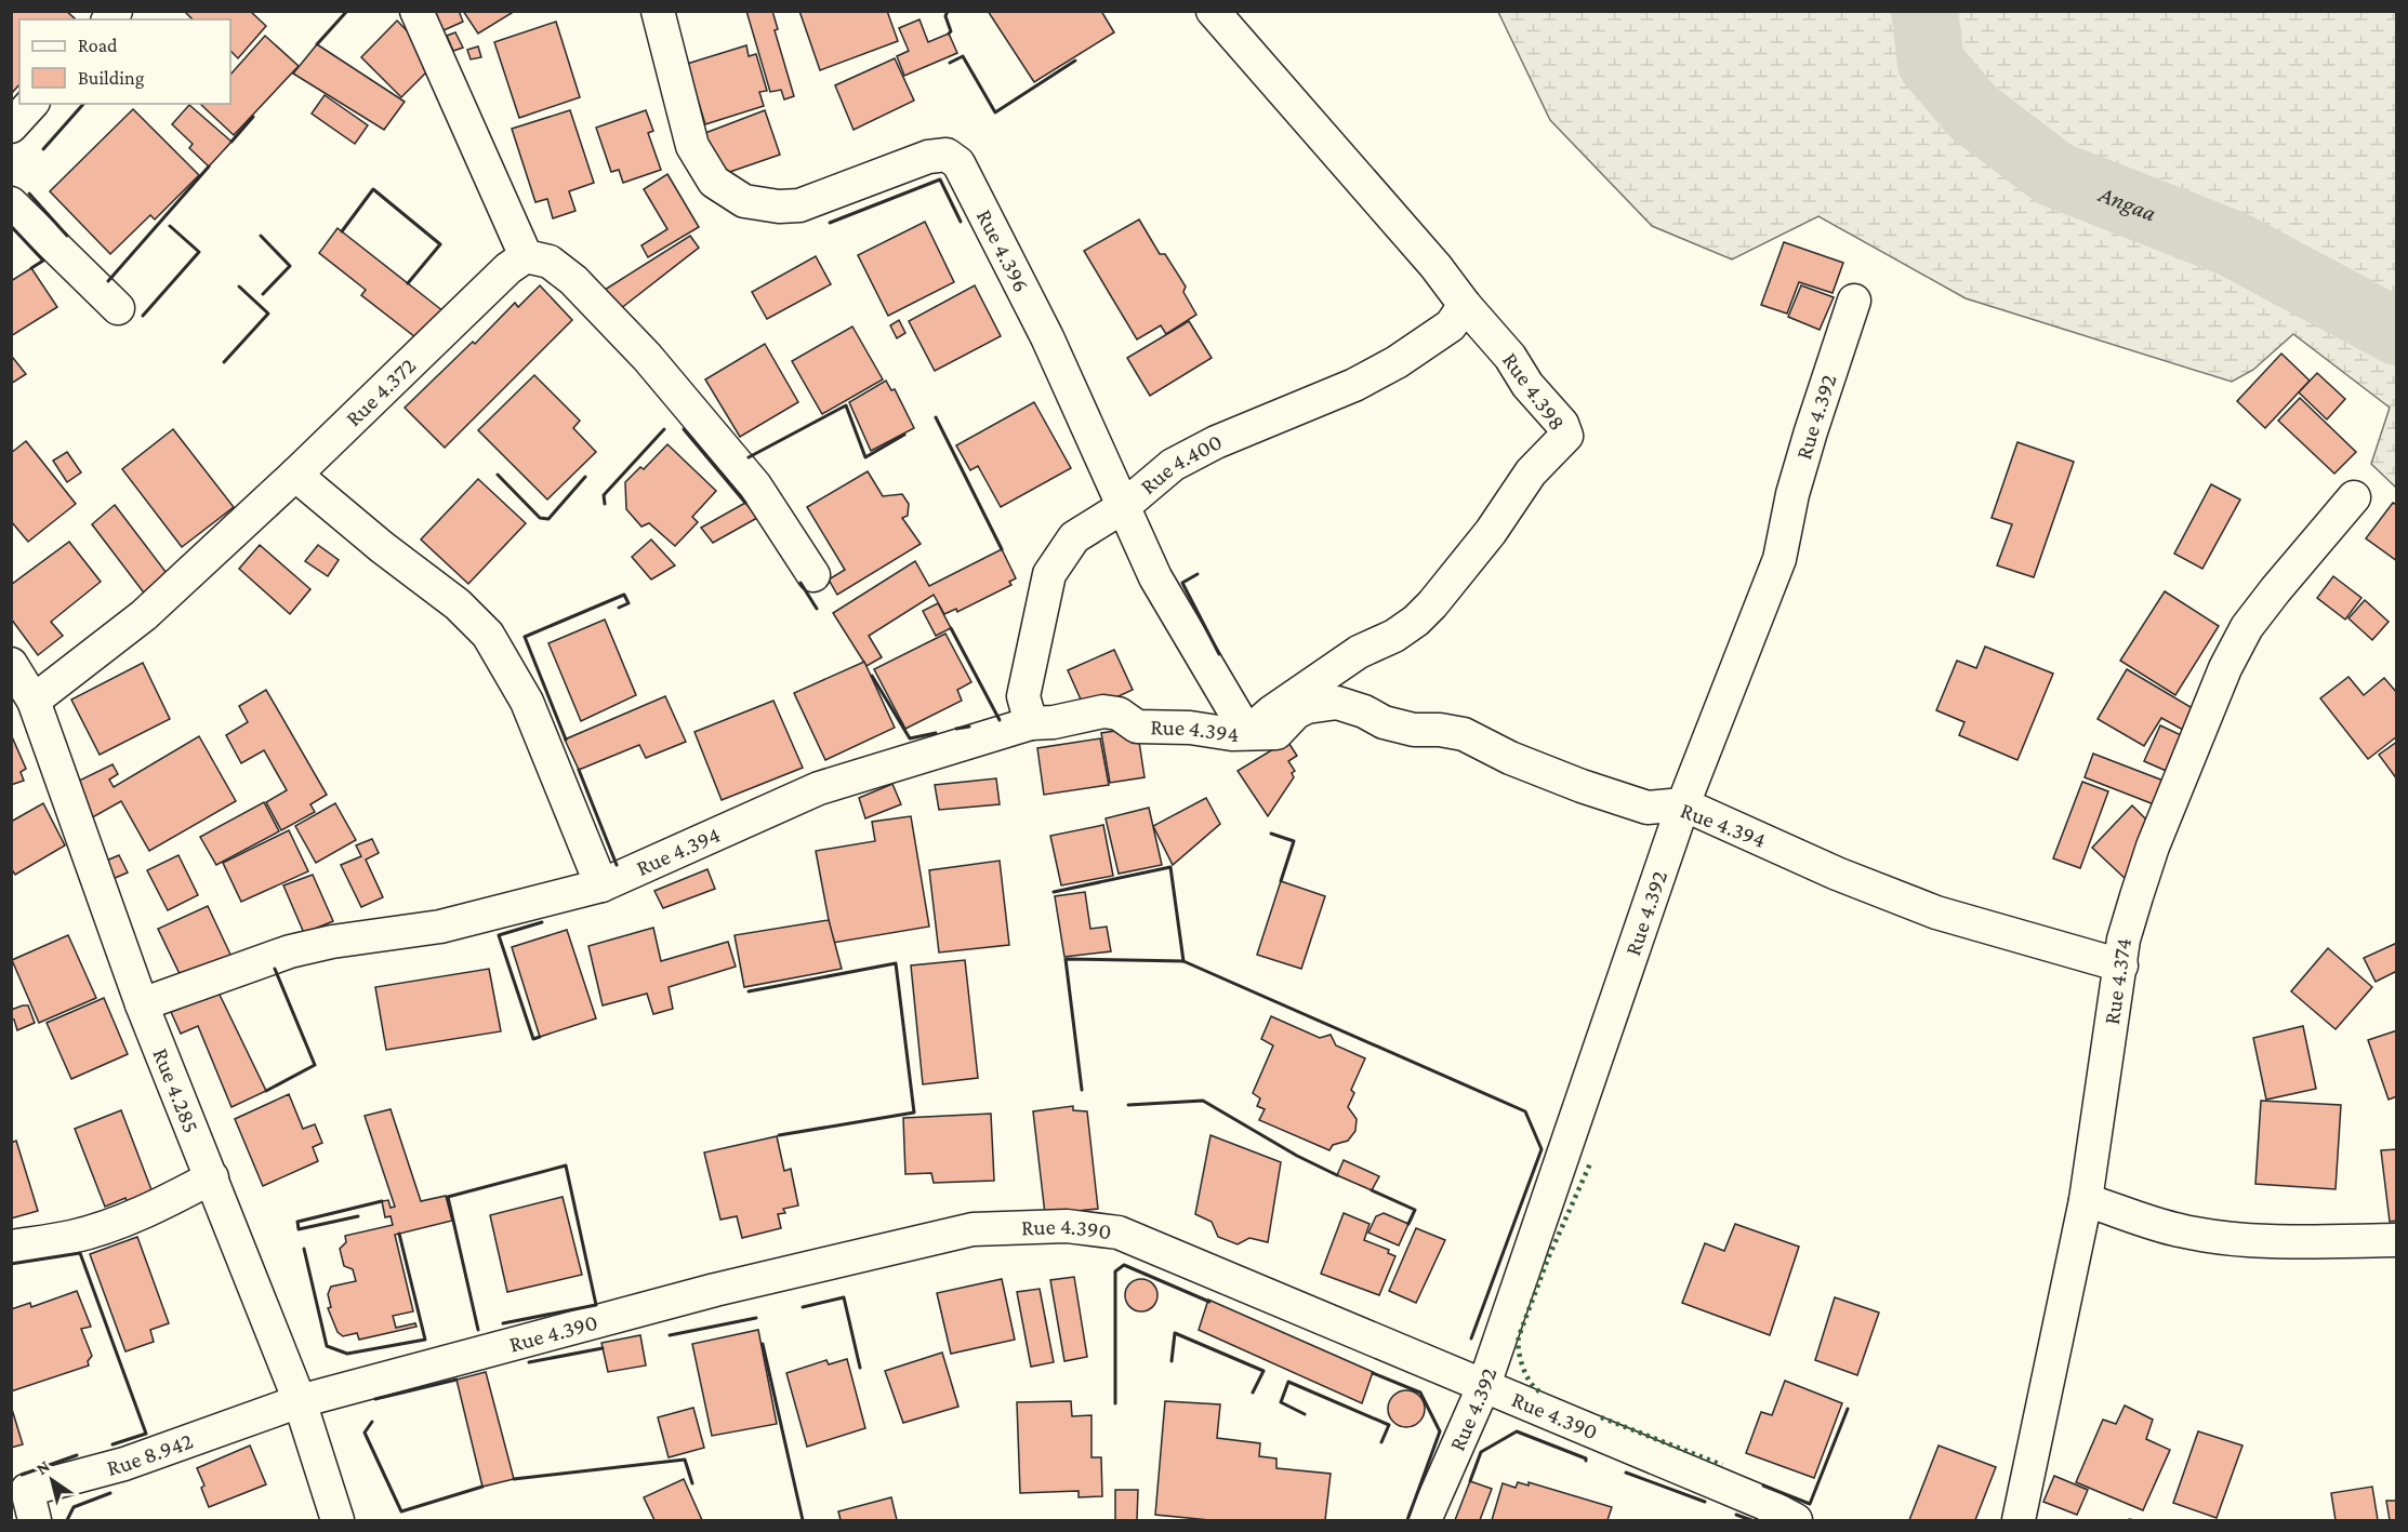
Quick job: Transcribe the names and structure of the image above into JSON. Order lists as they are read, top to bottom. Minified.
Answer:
{"streets":{"street":["Rue 4.396","Rue 4.372","Rue 4.398","Rue 4.392","Rue 4.400","Rue 4.394","Rue 4.374","Rue 4.285","Rue 4.390","Rue 8.942"]},"crossings":[["Rue 4.396","Rue 4.398"],["Rue 4.396","Rue 4.400"],["Rue 4.396","Rue 4.394"],["Rue 4.372","Rue 4.285"],["Rue 4.398","Rue 4.400"],["Rue 4.398","Rue 4.394"],["Rue 4.392","Rue 4.394"],["Rue 4.392","Rue 4.390"],["Rue 4.400","Rue 4.394"],["Rue 4.394","Rue 4.374"],["Rue 4.394","Rue 4.285"],["Rue 4.285","Rue 4.390"],["Rue 4.285","Rue 8.942"],["Rue 4.390","Rue 8.942"]],"water":["Angaa"],"legend":["Road","Building"],"north":"top left"}
